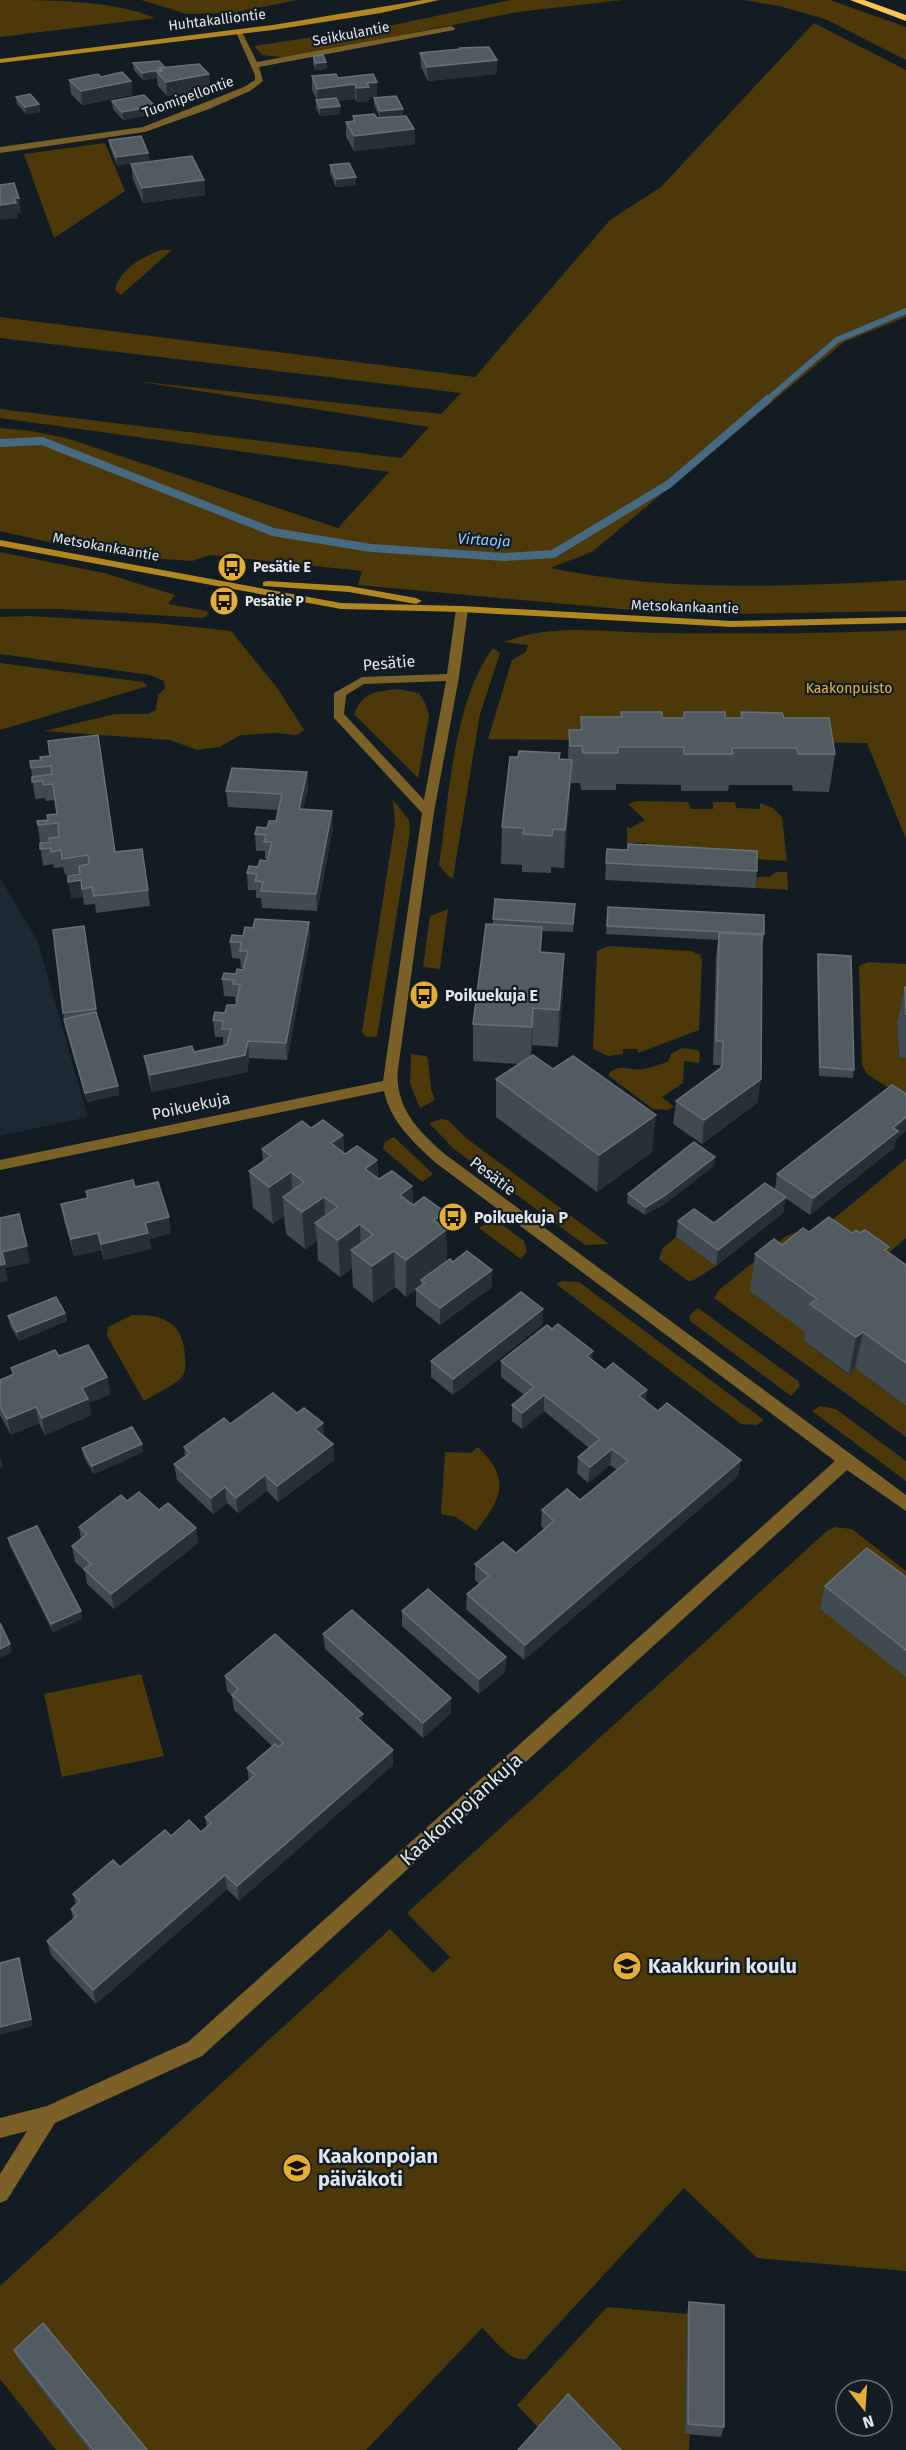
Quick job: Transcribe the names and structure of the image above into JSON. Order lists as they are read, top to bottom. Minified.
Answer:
{"streets":{"street":["Huhtakalliontie","Seikkulantie","Tuomipellontie","Metsokankaantie","Pesätie","Poikuekuja","Kaakonpojankuja"]},"crossings":[["Seikkulantie","Tuomipellontie"],["Metsokankaantie","Pesätie"],["Pesätie","Poikuekuja"],["Pesätie","Kaakonpojankuja"]],"water":["Virtaoja"],"parks":["Kaakonpuisto"],"places":{"bus stop":["Pesätie E","Pesätie P","Poikuekuja E","Poikuekuja P"],"school or university":["Kaakkurin koulu","Kaakonpojan päiväkoti"]},"north":"bottom"}
